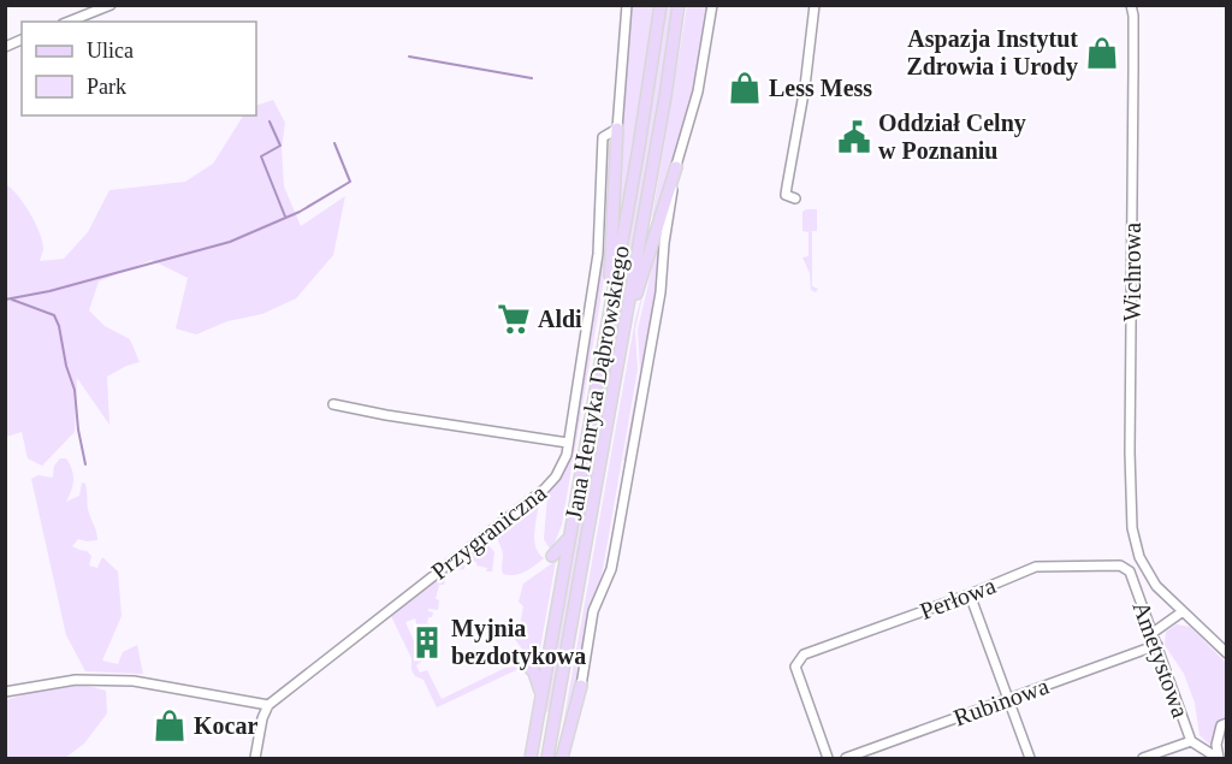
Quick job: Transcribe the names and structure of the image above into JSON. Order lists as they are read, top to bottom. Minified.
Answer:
{"streets":{"main road":["Jana Henryka Dąbrowskiego"],"street":["Wichrowa","Przygraniczna","Perłowa","Ametystowa","Rubinowa"]},"crossings":[["Perłowa","Ametystowa"],["Ametystowa","Rubinowa"]],"places":{"shop":["Aspazja Instytut Zdrowia i Urody","Less Mess","Kocar"],"public building":["Oddział Celny w Poznaniu"],"supermarket":["Aldi"],"building":["Myjnia bezdotykowa"]},"legend":["Ulica","Park"]}
